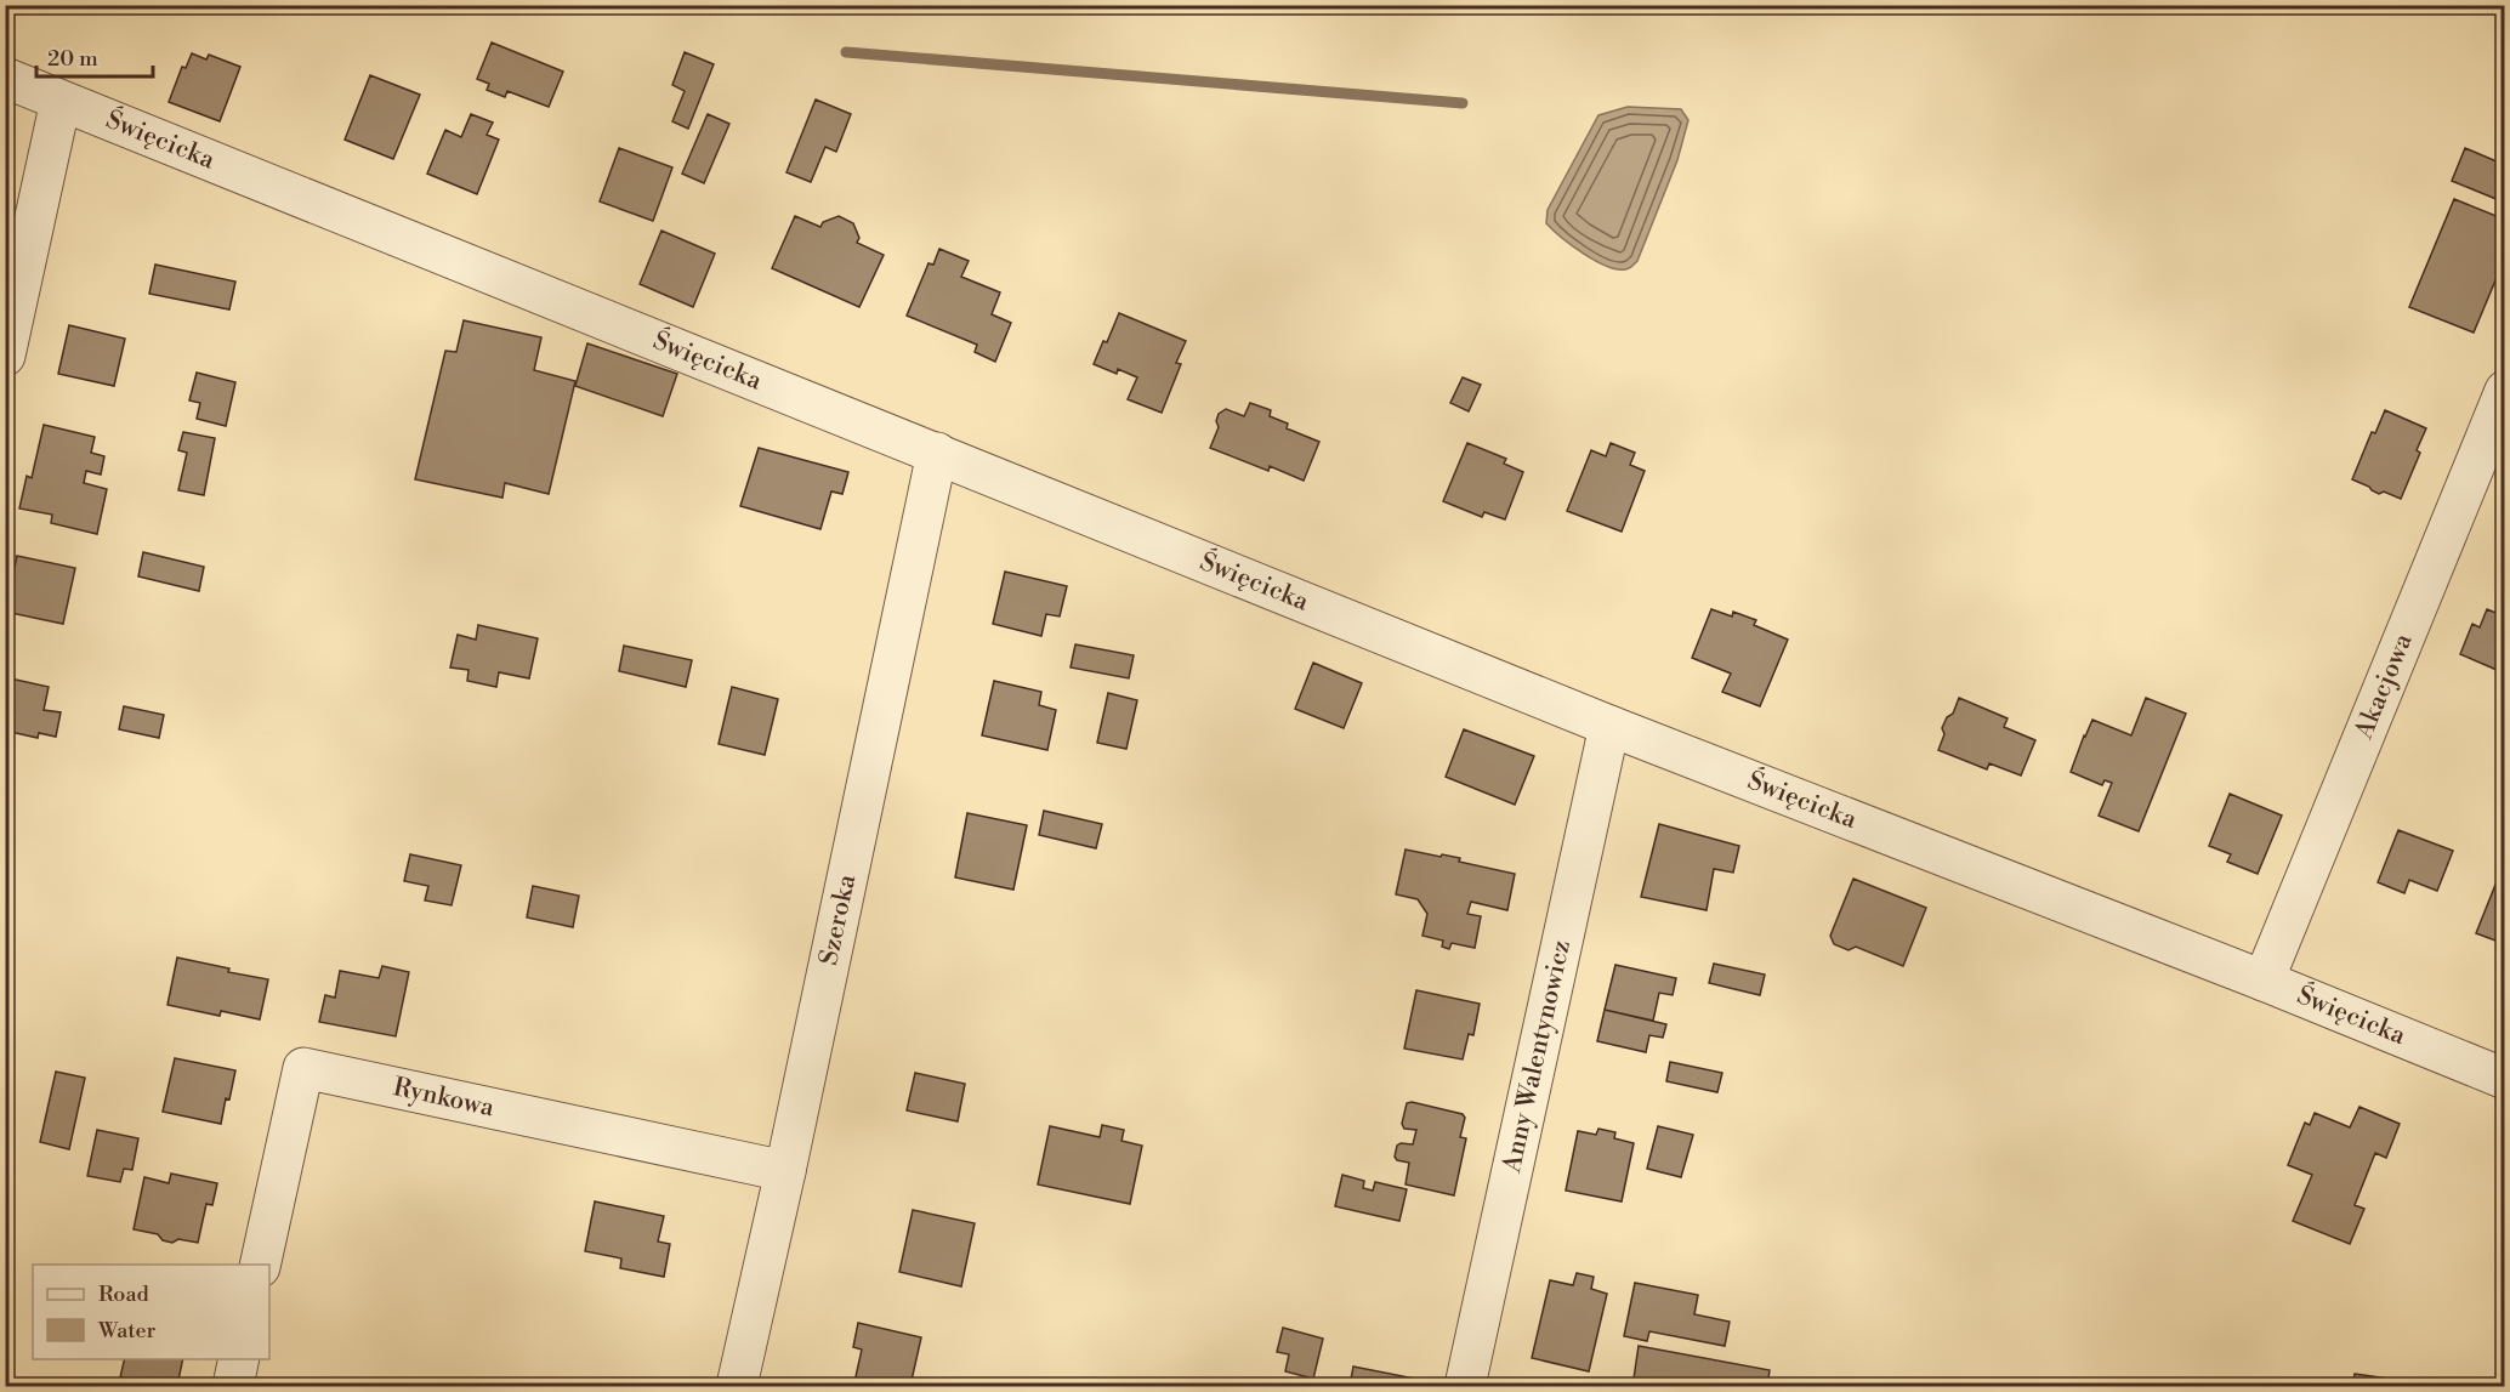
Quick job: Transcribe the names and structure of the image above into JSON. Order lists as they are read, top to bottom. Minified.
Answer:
{"streets":{"street":["Święcicka","Akacjowa","Szeroka","Anny Walentynowicz","Rynkowa"]},"crossings":[["Święcicka","Akacjowa"],["Święcicka","Szeroka"],["Święcicka","Anny Walentynowicz"],["Szeroka","Rynkowa"]],"legend":["Road","Water"],"scale_bar":"20 m"}
